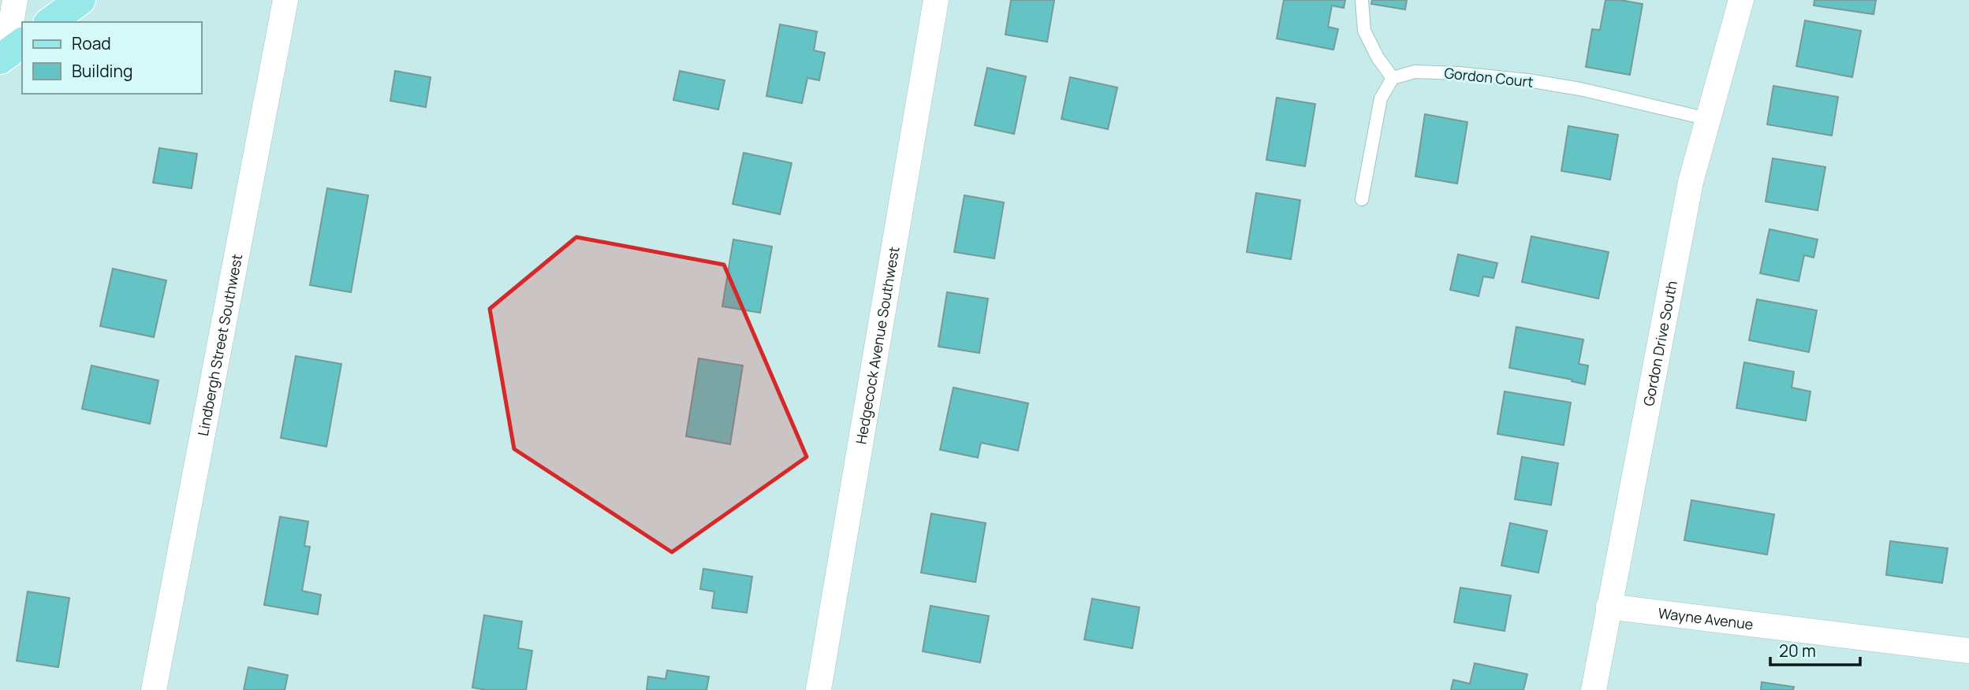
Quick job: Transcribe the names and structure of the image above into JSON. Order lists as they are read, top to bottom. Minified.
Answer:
{"streets":{"street":["Gordon Drive South","Lindbergh Street Southwest","Hedgecock Avenue Southwest","Wayne Avenue"],"lane":["Gordon Court"]},"crossings":[["Gordon Court","Gordon Drive South"],["Gordon Drive South","Wayne Avenue"]],"legend":["Road","Building"],"scale_bar":"20 m"}
